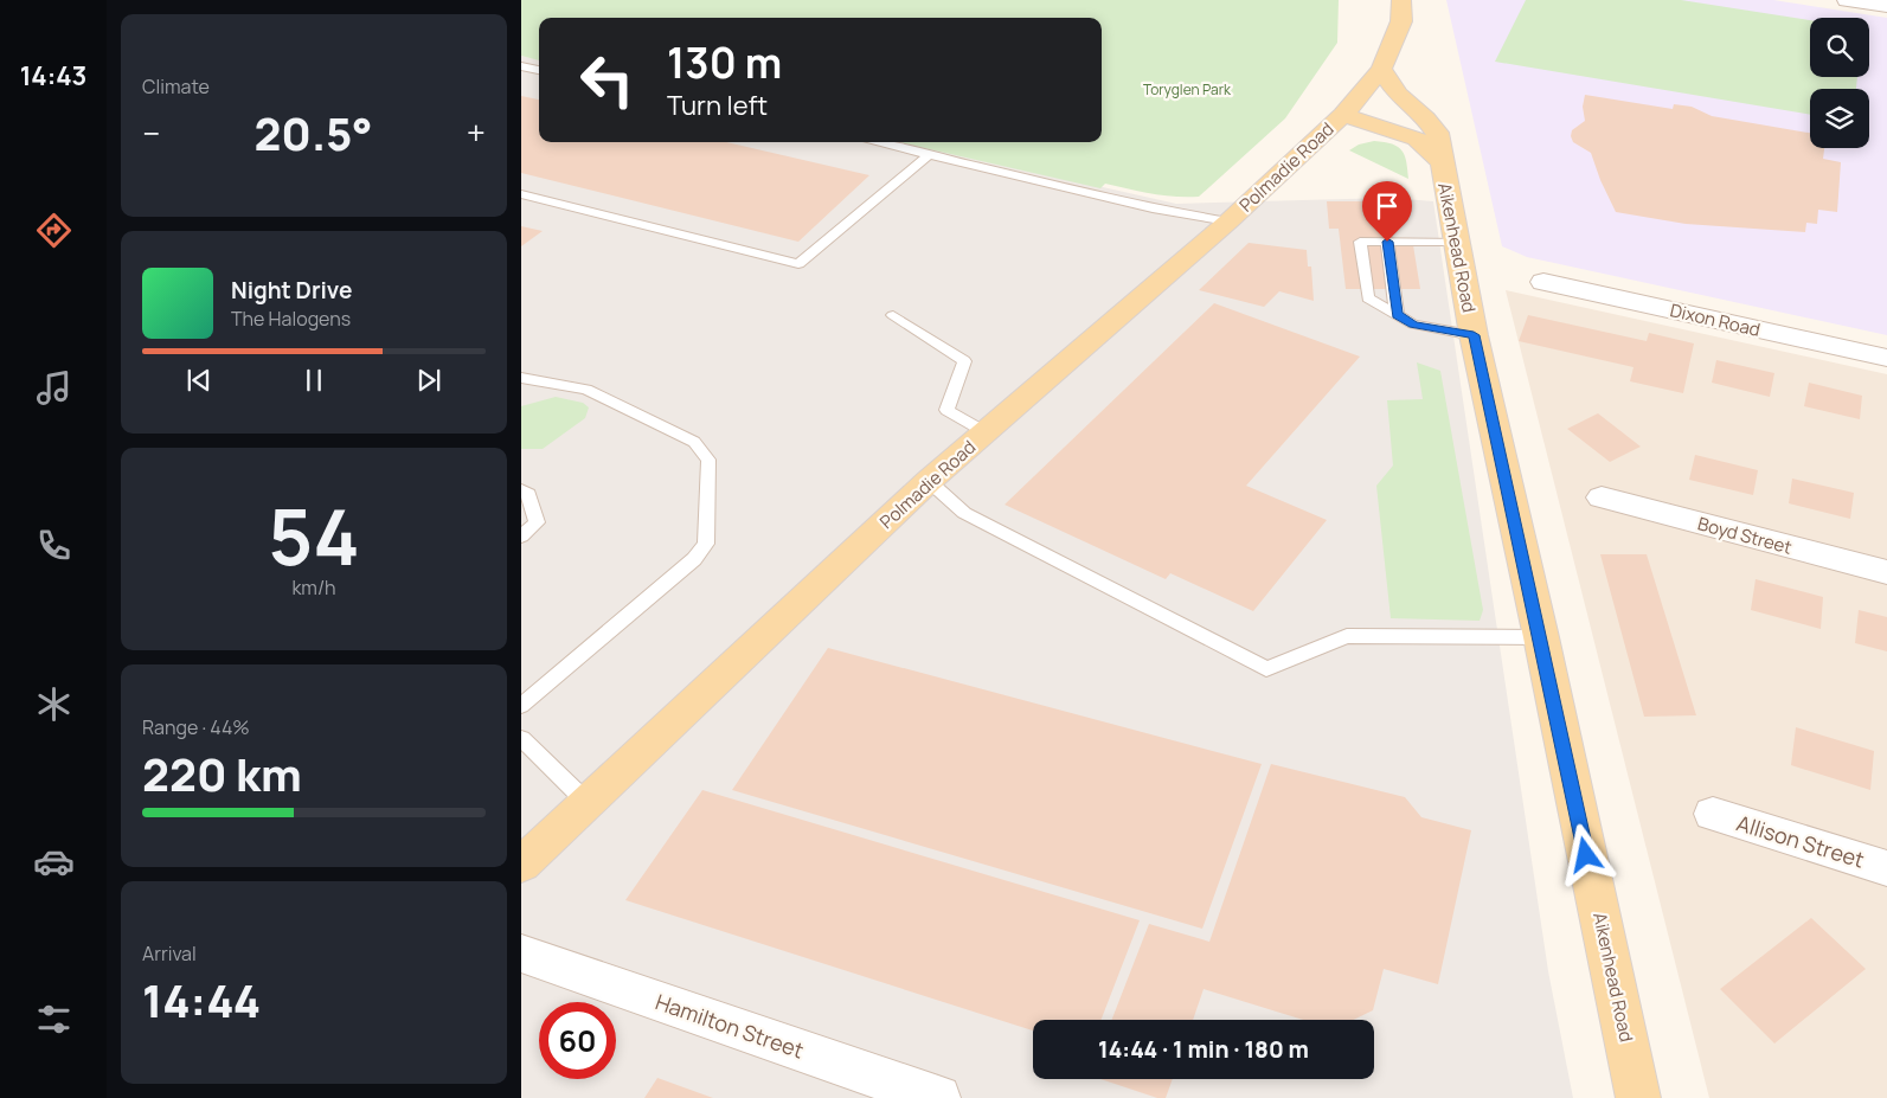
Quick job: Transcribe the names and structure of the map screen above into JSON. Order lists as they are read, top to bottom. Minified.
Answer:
{"streets":{"main road":["Polmadie Road","Aikenhead Road"],"street":["Dixon Road","Boyd Street","Allison Street","Hamilton Street"]},"crossings":[["Polmadie Road","Aikenhead Road"]],"parks":["Toryglen Park"],"page":{"tabs":"14:43","tile":["Climate",["54","km/h"],["Range · 44%","220 km"],["Arrival","14:44"]],"turn":["130 m","Turn left"],"heat":["−","20.5°","+"],"song":["Night Drive","The Halogens"],"limit":"60","trip":"14:44 · 1 min · 180 m"}}
